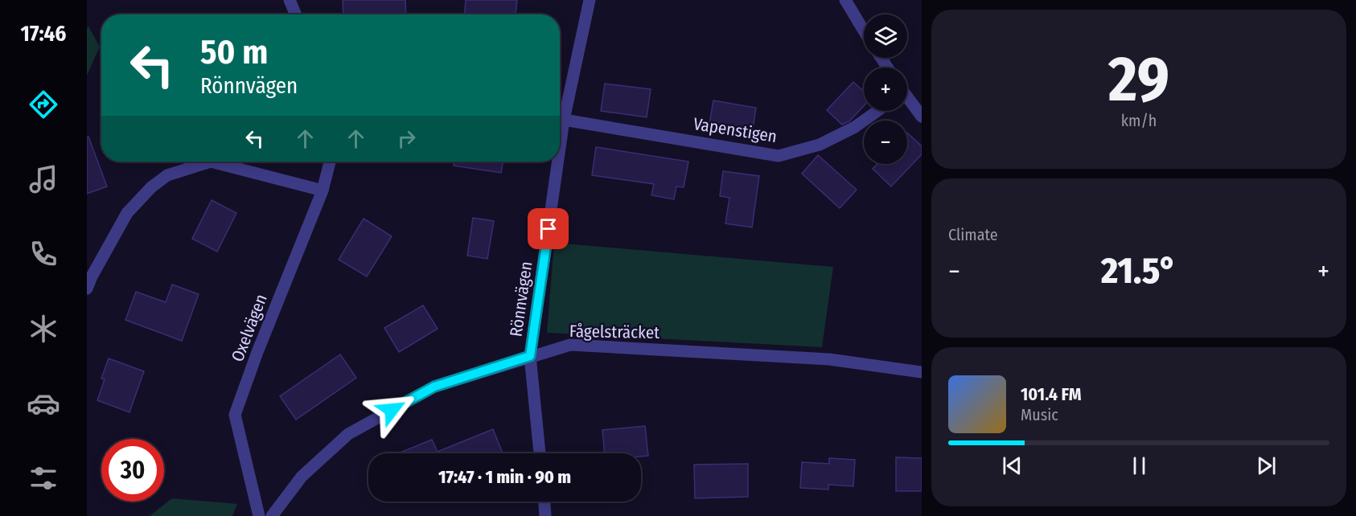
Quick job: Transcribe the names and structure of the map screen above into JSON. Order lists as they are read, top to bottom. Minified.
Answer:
{"streets":{"street":["Vapenstigen","Rönnvägen","Oxelvägen","Fågelsträcket"]},"crossings":[["Vapenstigen","Rönnvägen"],["Rönnvägen","Fågelsträcket"]],"page":{"tabs":"17:46","tile":[["29","km/h"],"Climate"],"map_buttons":["+","−"],"turn":["50 m","Rönnvägen"],"heat":["−","21.5°","+"],"song":["101.4 FM","Music"],"limit":"30","trip":"17:47 · 1 min · 90 m"}}
